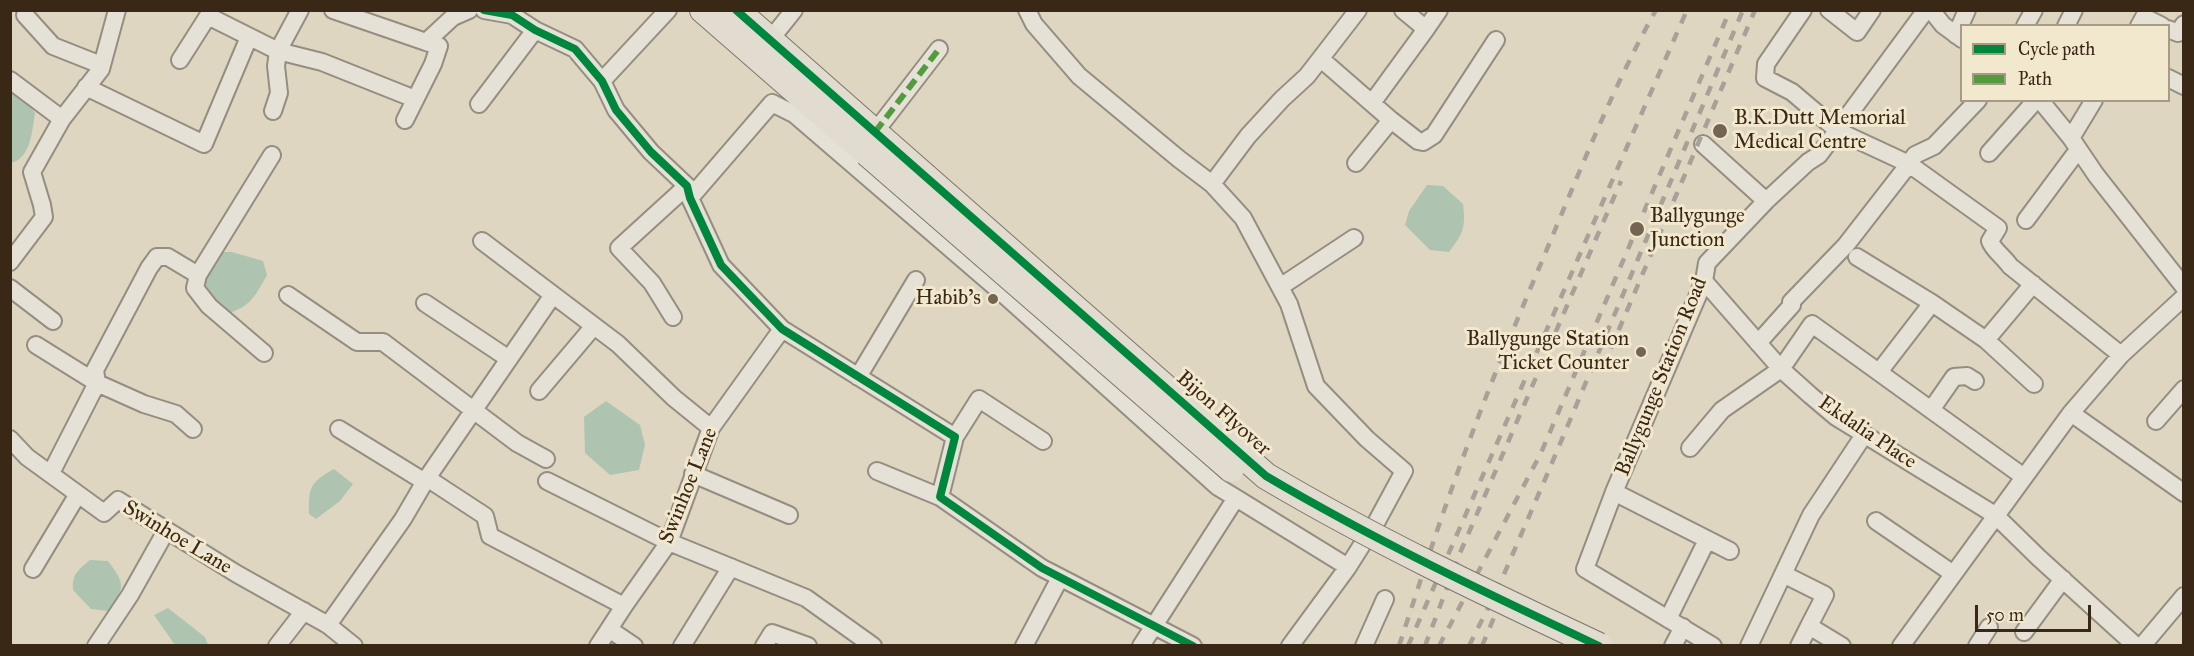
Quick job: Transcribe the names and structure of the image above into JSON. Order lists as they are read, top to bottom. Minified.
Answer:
{"streets":{"main road":["Bijon Flyover"],"street":["Ballygunge Station Road","Ekdalia Place","Swinhoe Lane"]},"crossings":[["Ballygunge Station Road","Ekdalia Place"]],"places":["B.K.Dutt Memorial Medical Centre","Ballygunge Junction","Habib's","Ballygunge Station Ticket Counter"],"legend":["Cycle path","Path"],"scale_bar":"50 m"}
